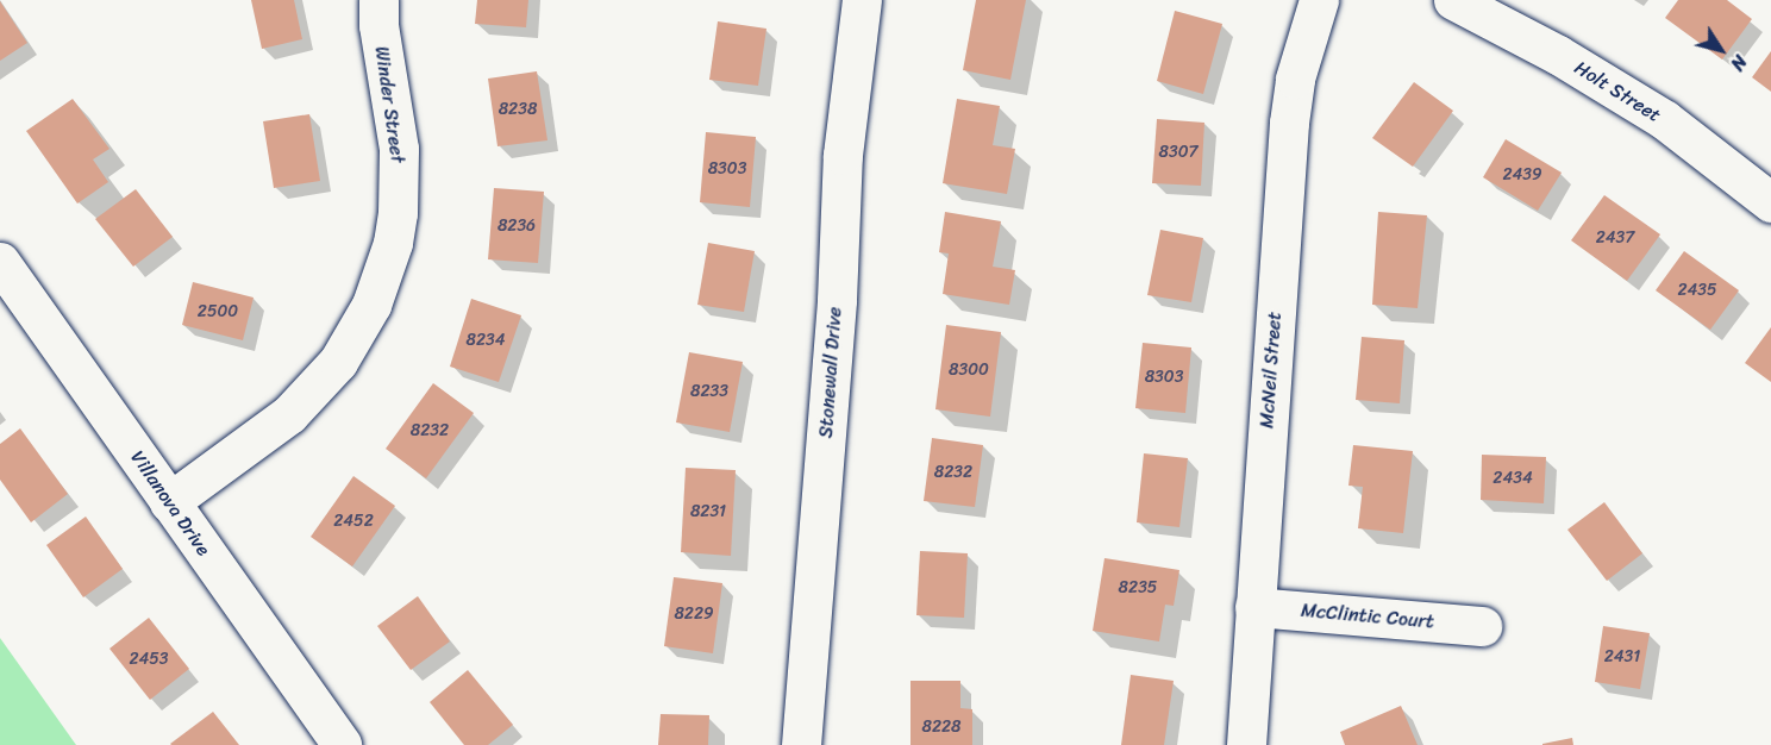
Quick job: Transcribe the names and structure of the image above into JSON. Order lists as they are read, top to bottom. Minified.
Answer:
{"streets":{"street":["Holt Street","Winder Street","McNeil Street","Stonewall Drive","Villanova Drive","McClintic Court"]},"crossings":[["Winder Street","Villanova Drive"],["McNeil Street","McClintic Court"]],"house_numbers":["8238","8307","8303","2439","8236","2437","2435","2500","8234","8300","8303","8233","8232","8232","2434","8231","2452","8235","8229","2431","2453","8228"],"north":"bottom right"}
